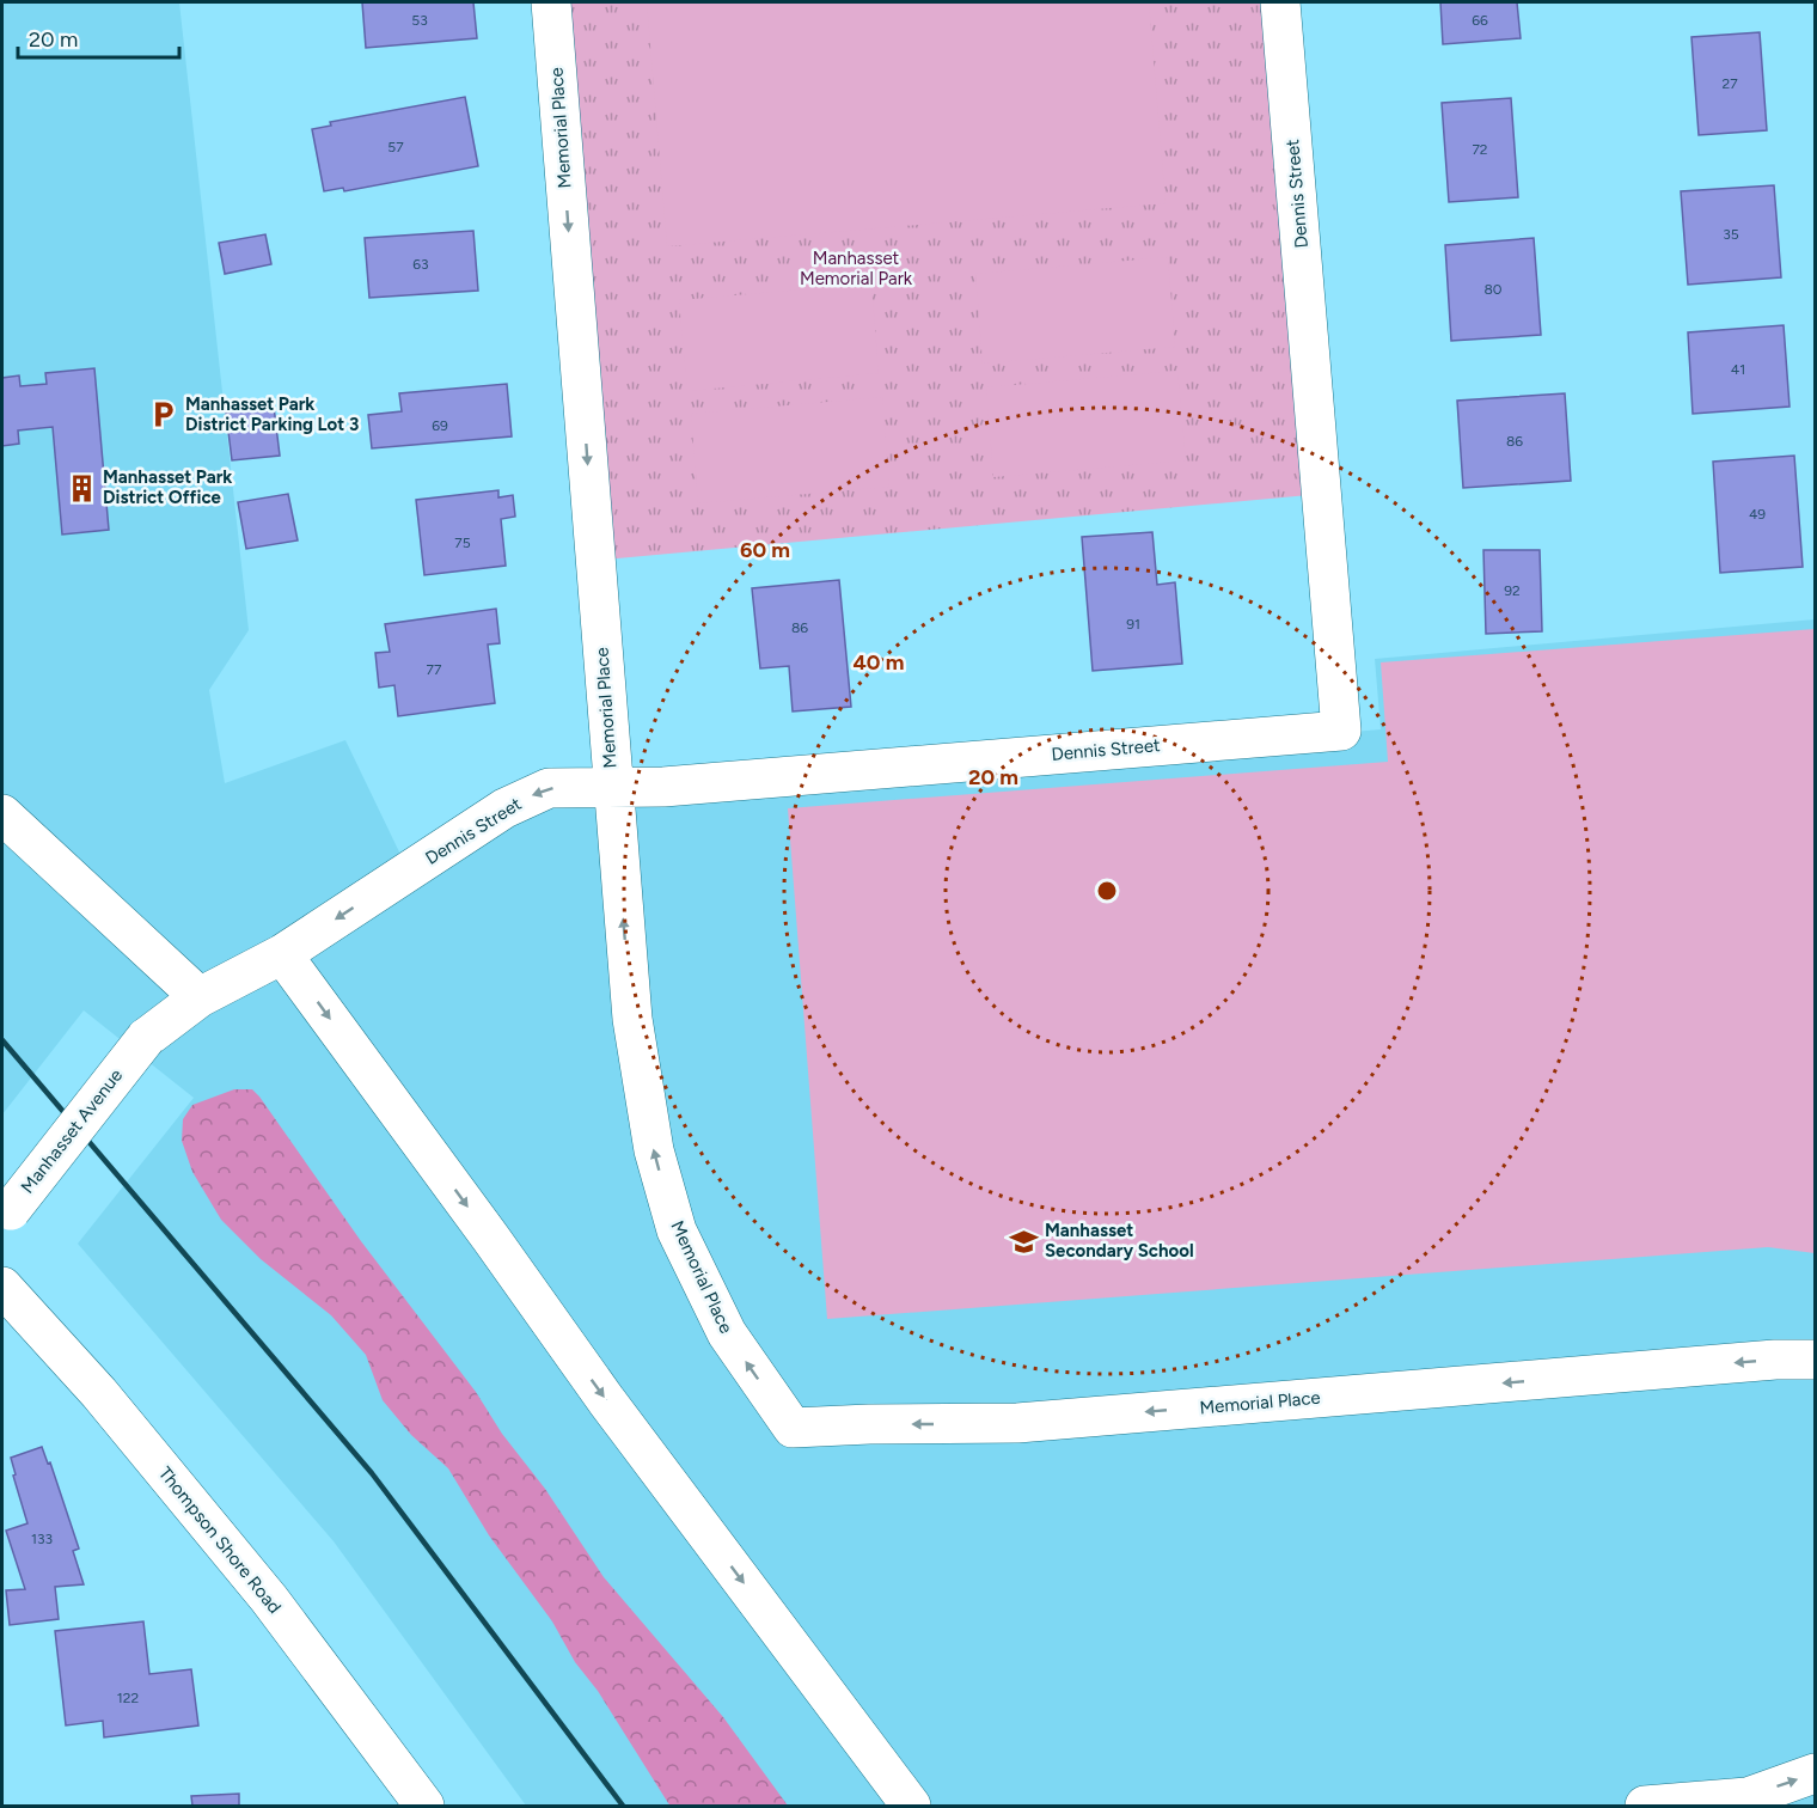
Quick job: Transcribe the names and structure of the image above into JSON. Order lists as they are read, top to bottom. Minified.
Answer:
{"streets":{"street":["Memorial Place","Dennis Street","Manhasset Avenue","Thompson Shore Road"]},"crossings":[["Memorial Place","Dennis Street"],["Dennis Street","Manhasset Avenue"]],"parks":["Manhasset Memorial Park"],"places":{"parking":["Manhasset Park District Parking Lot 3"],"building":["Manhasset Park District Office"],"school or university":["Manhasset Secondary School"]},"house_numbers":["53","66","27","57","72","35","63","80","41","69","86","49","75","92","91","86","77","133","122"],"scale_bar":"20 m","rings":["60 m","40 m","20 m"]}
